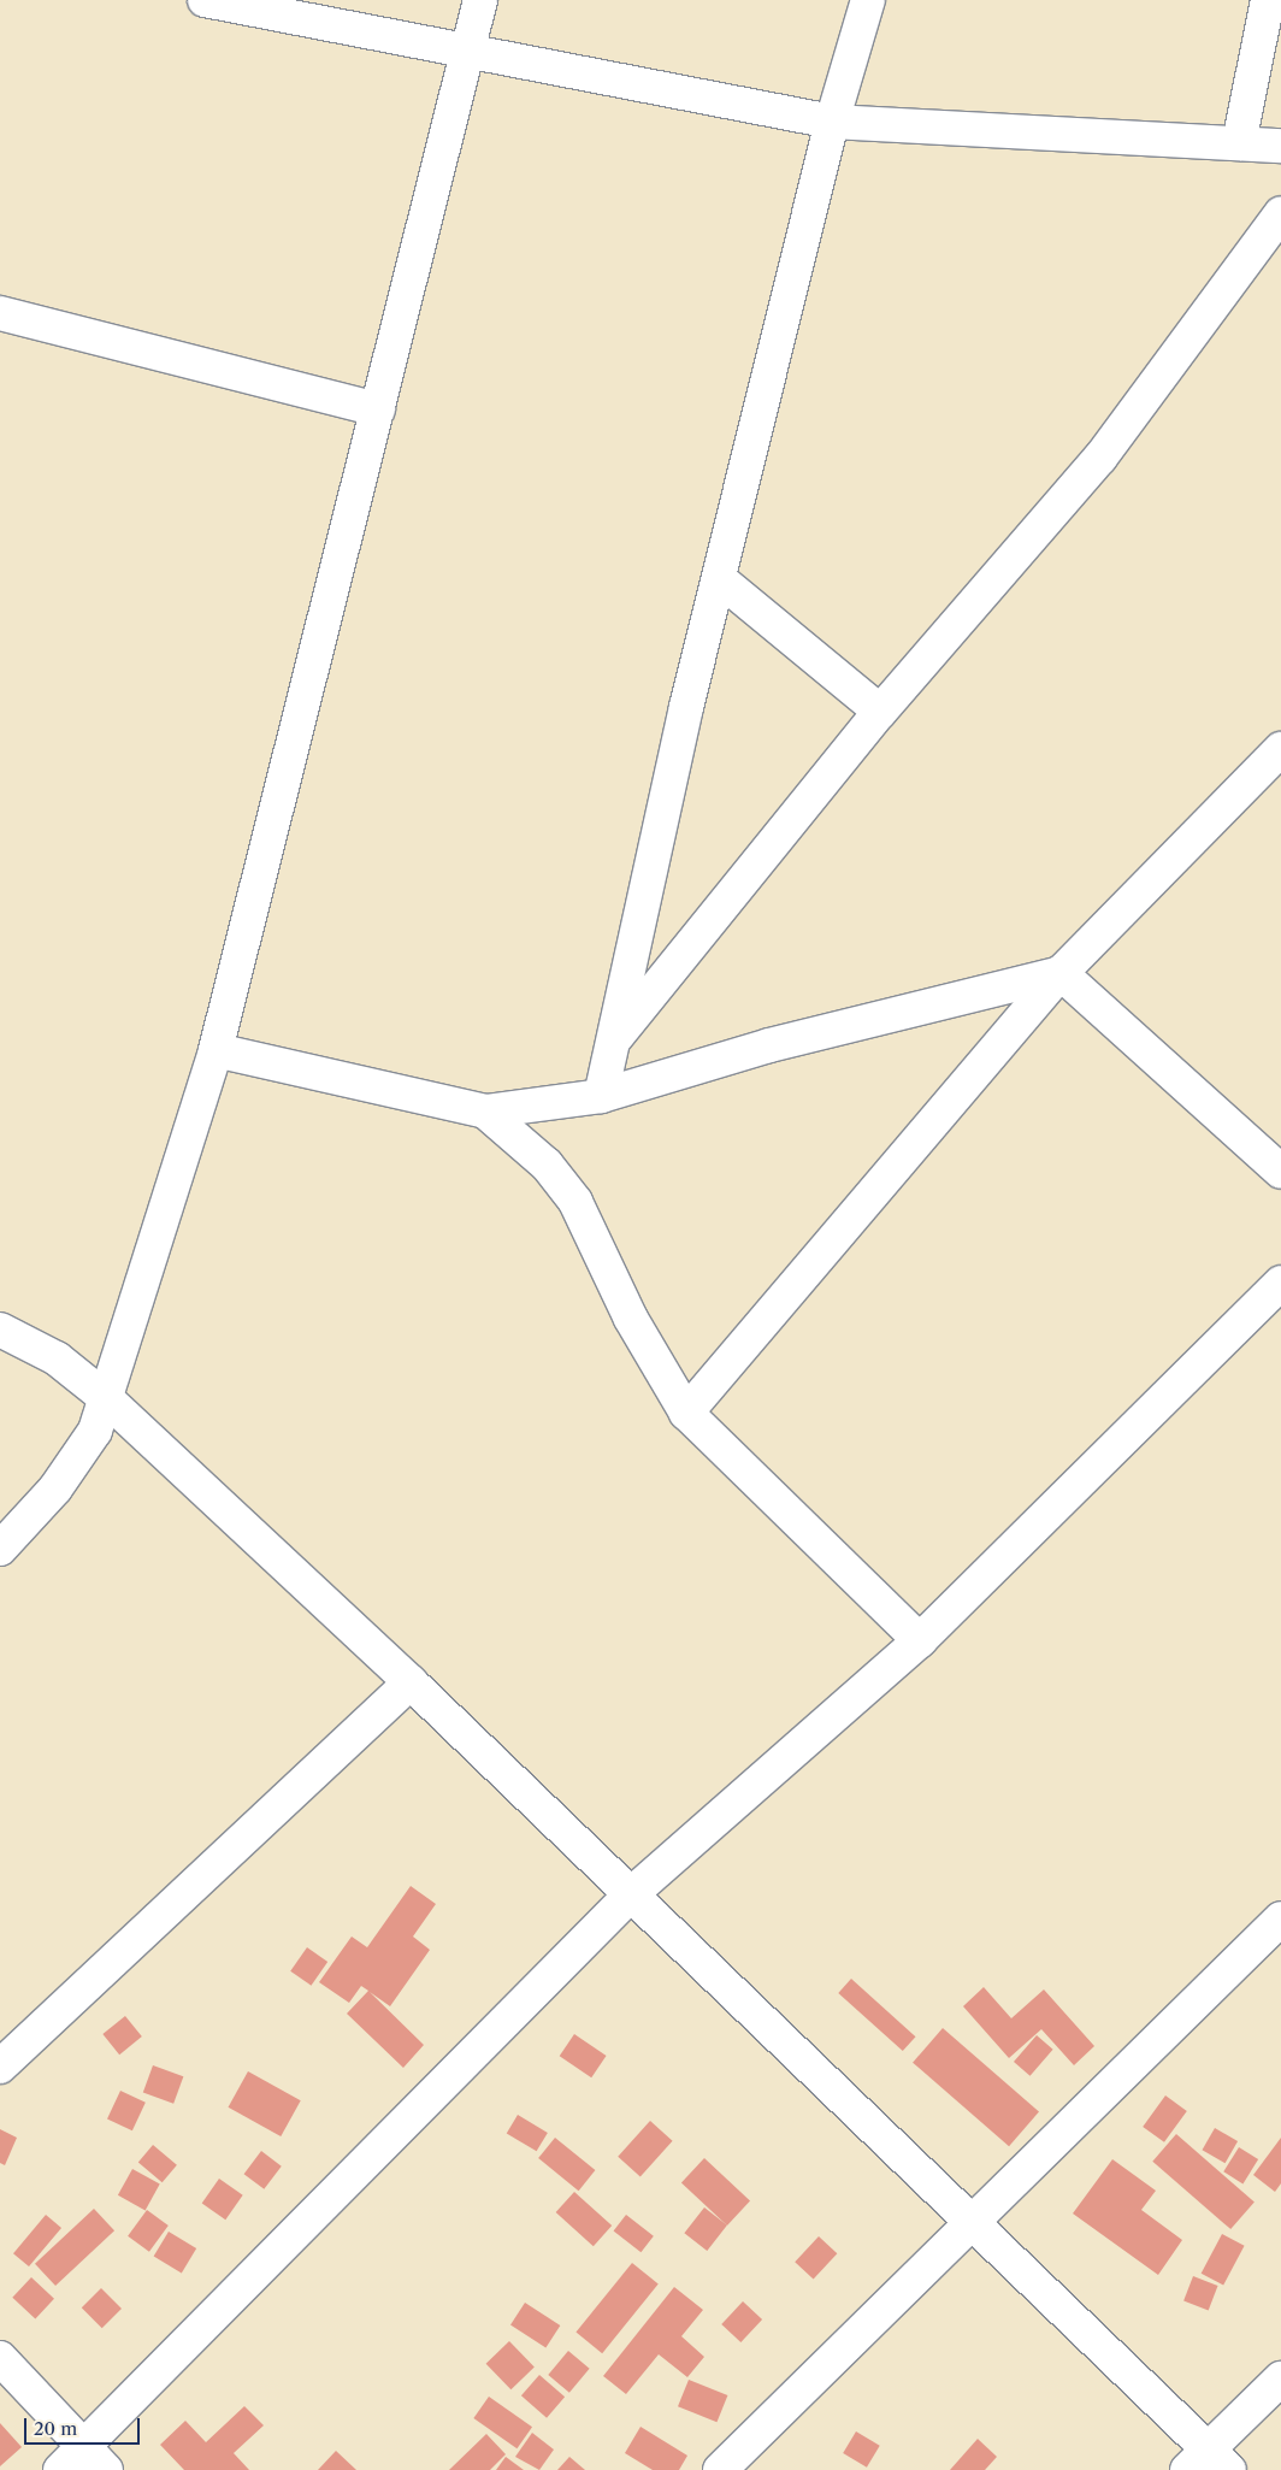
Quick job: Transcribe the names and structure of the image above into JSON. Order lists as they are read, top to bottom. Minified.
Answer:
{"scale_bar":"20 m"}
